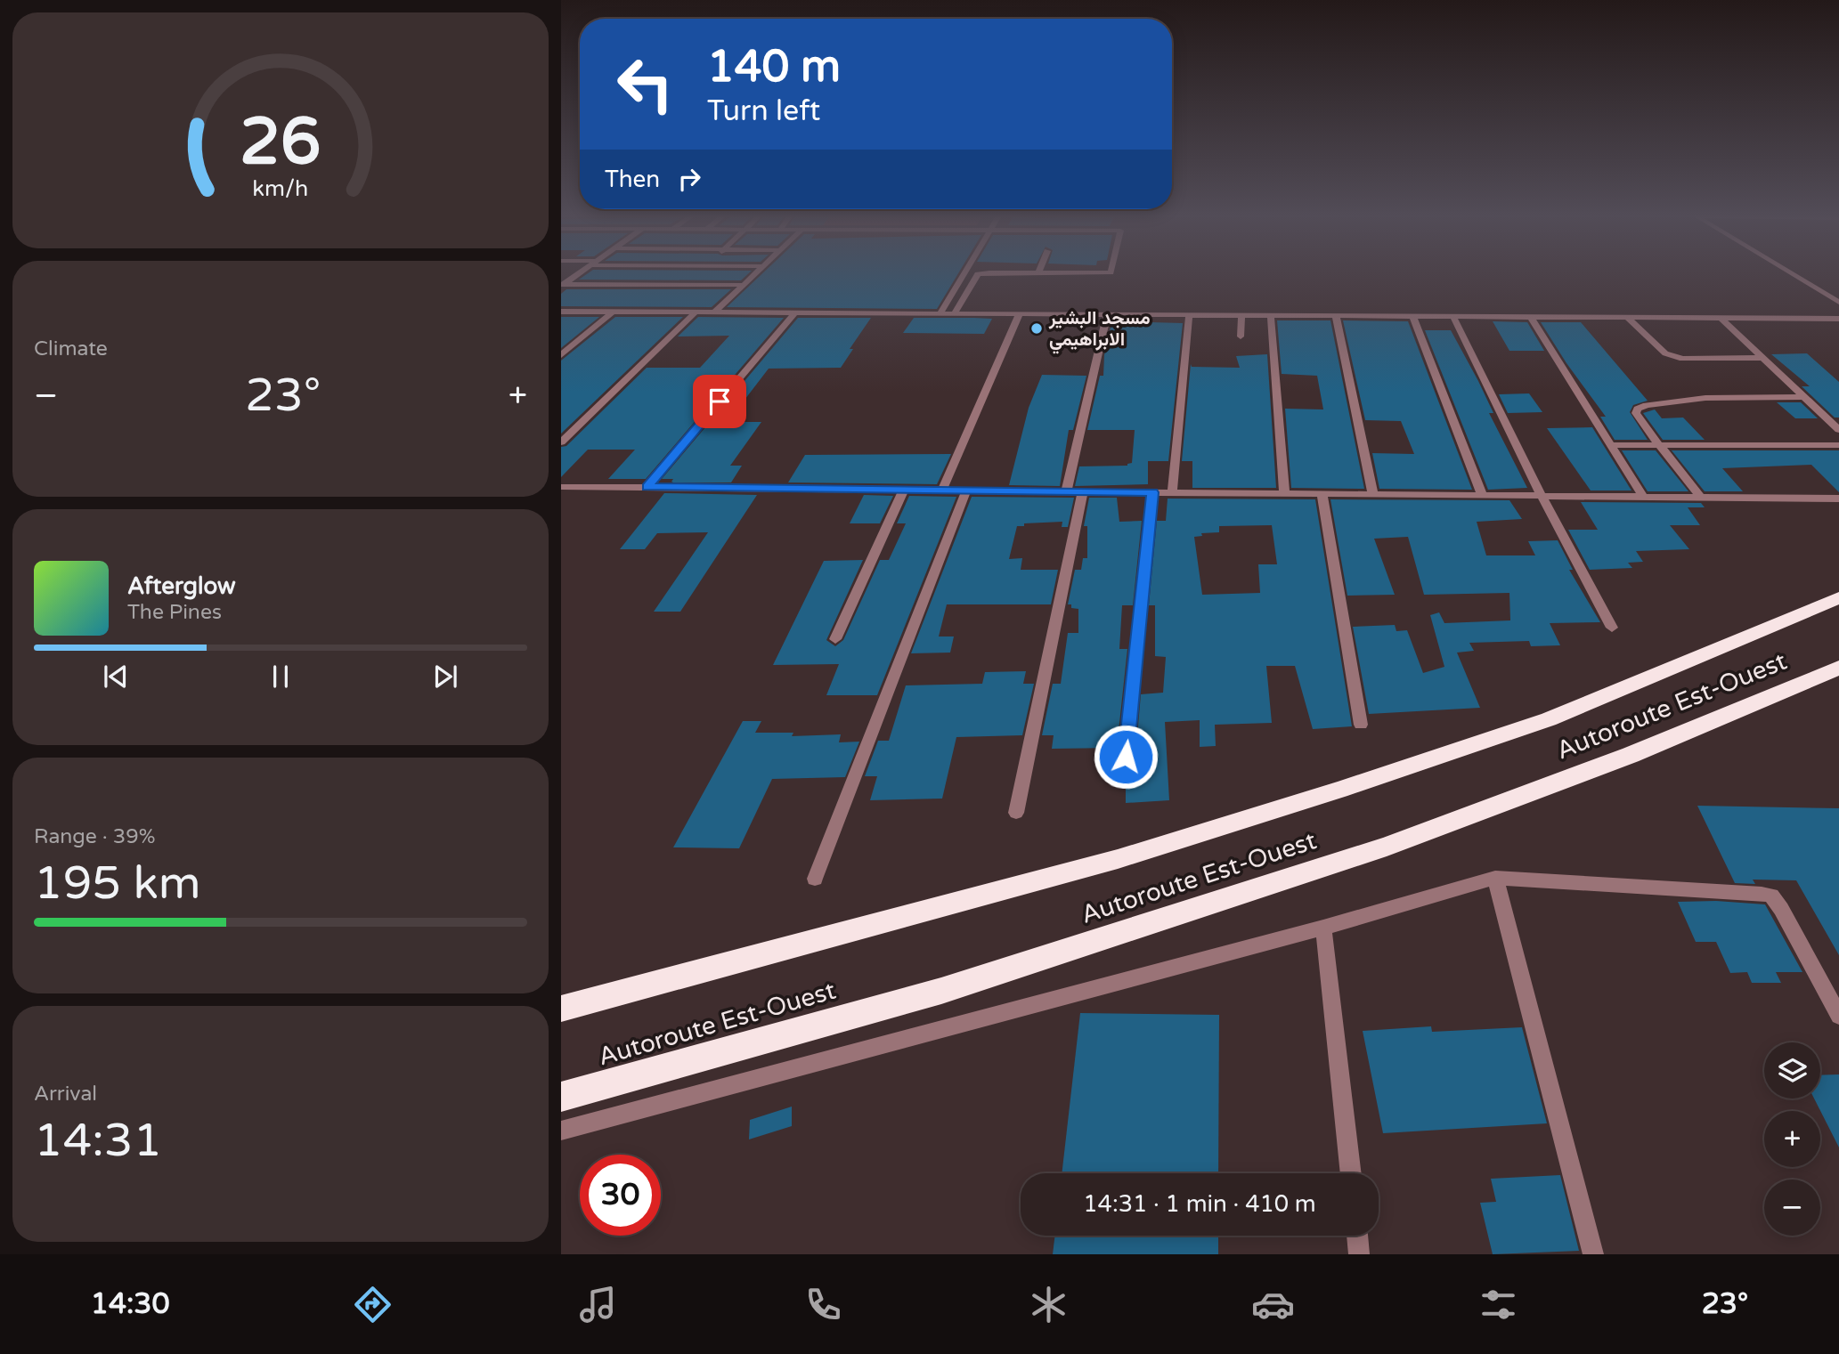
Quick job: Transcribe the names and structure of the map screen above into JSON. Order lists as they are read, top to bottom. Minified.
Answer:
{"streets":{"highway":["Autoroute Est-Ouest"]},"places":["مسجد البشير الابراهيمي"],"page":{"turn":["140 m","Turn left"],"then":"Then","tile":["Climate",["Range · 39%","195 km"],["Arrival","14:31"]],"heat":["−","23°","+"],"song":["Afterglow","The Pines"],"map_buttons":["+","−"],"limit":"30","trip":"14:31 · 1 min · 410 m","tabs":["14:30","23°"],"gauge":["26","km/h"]}}
